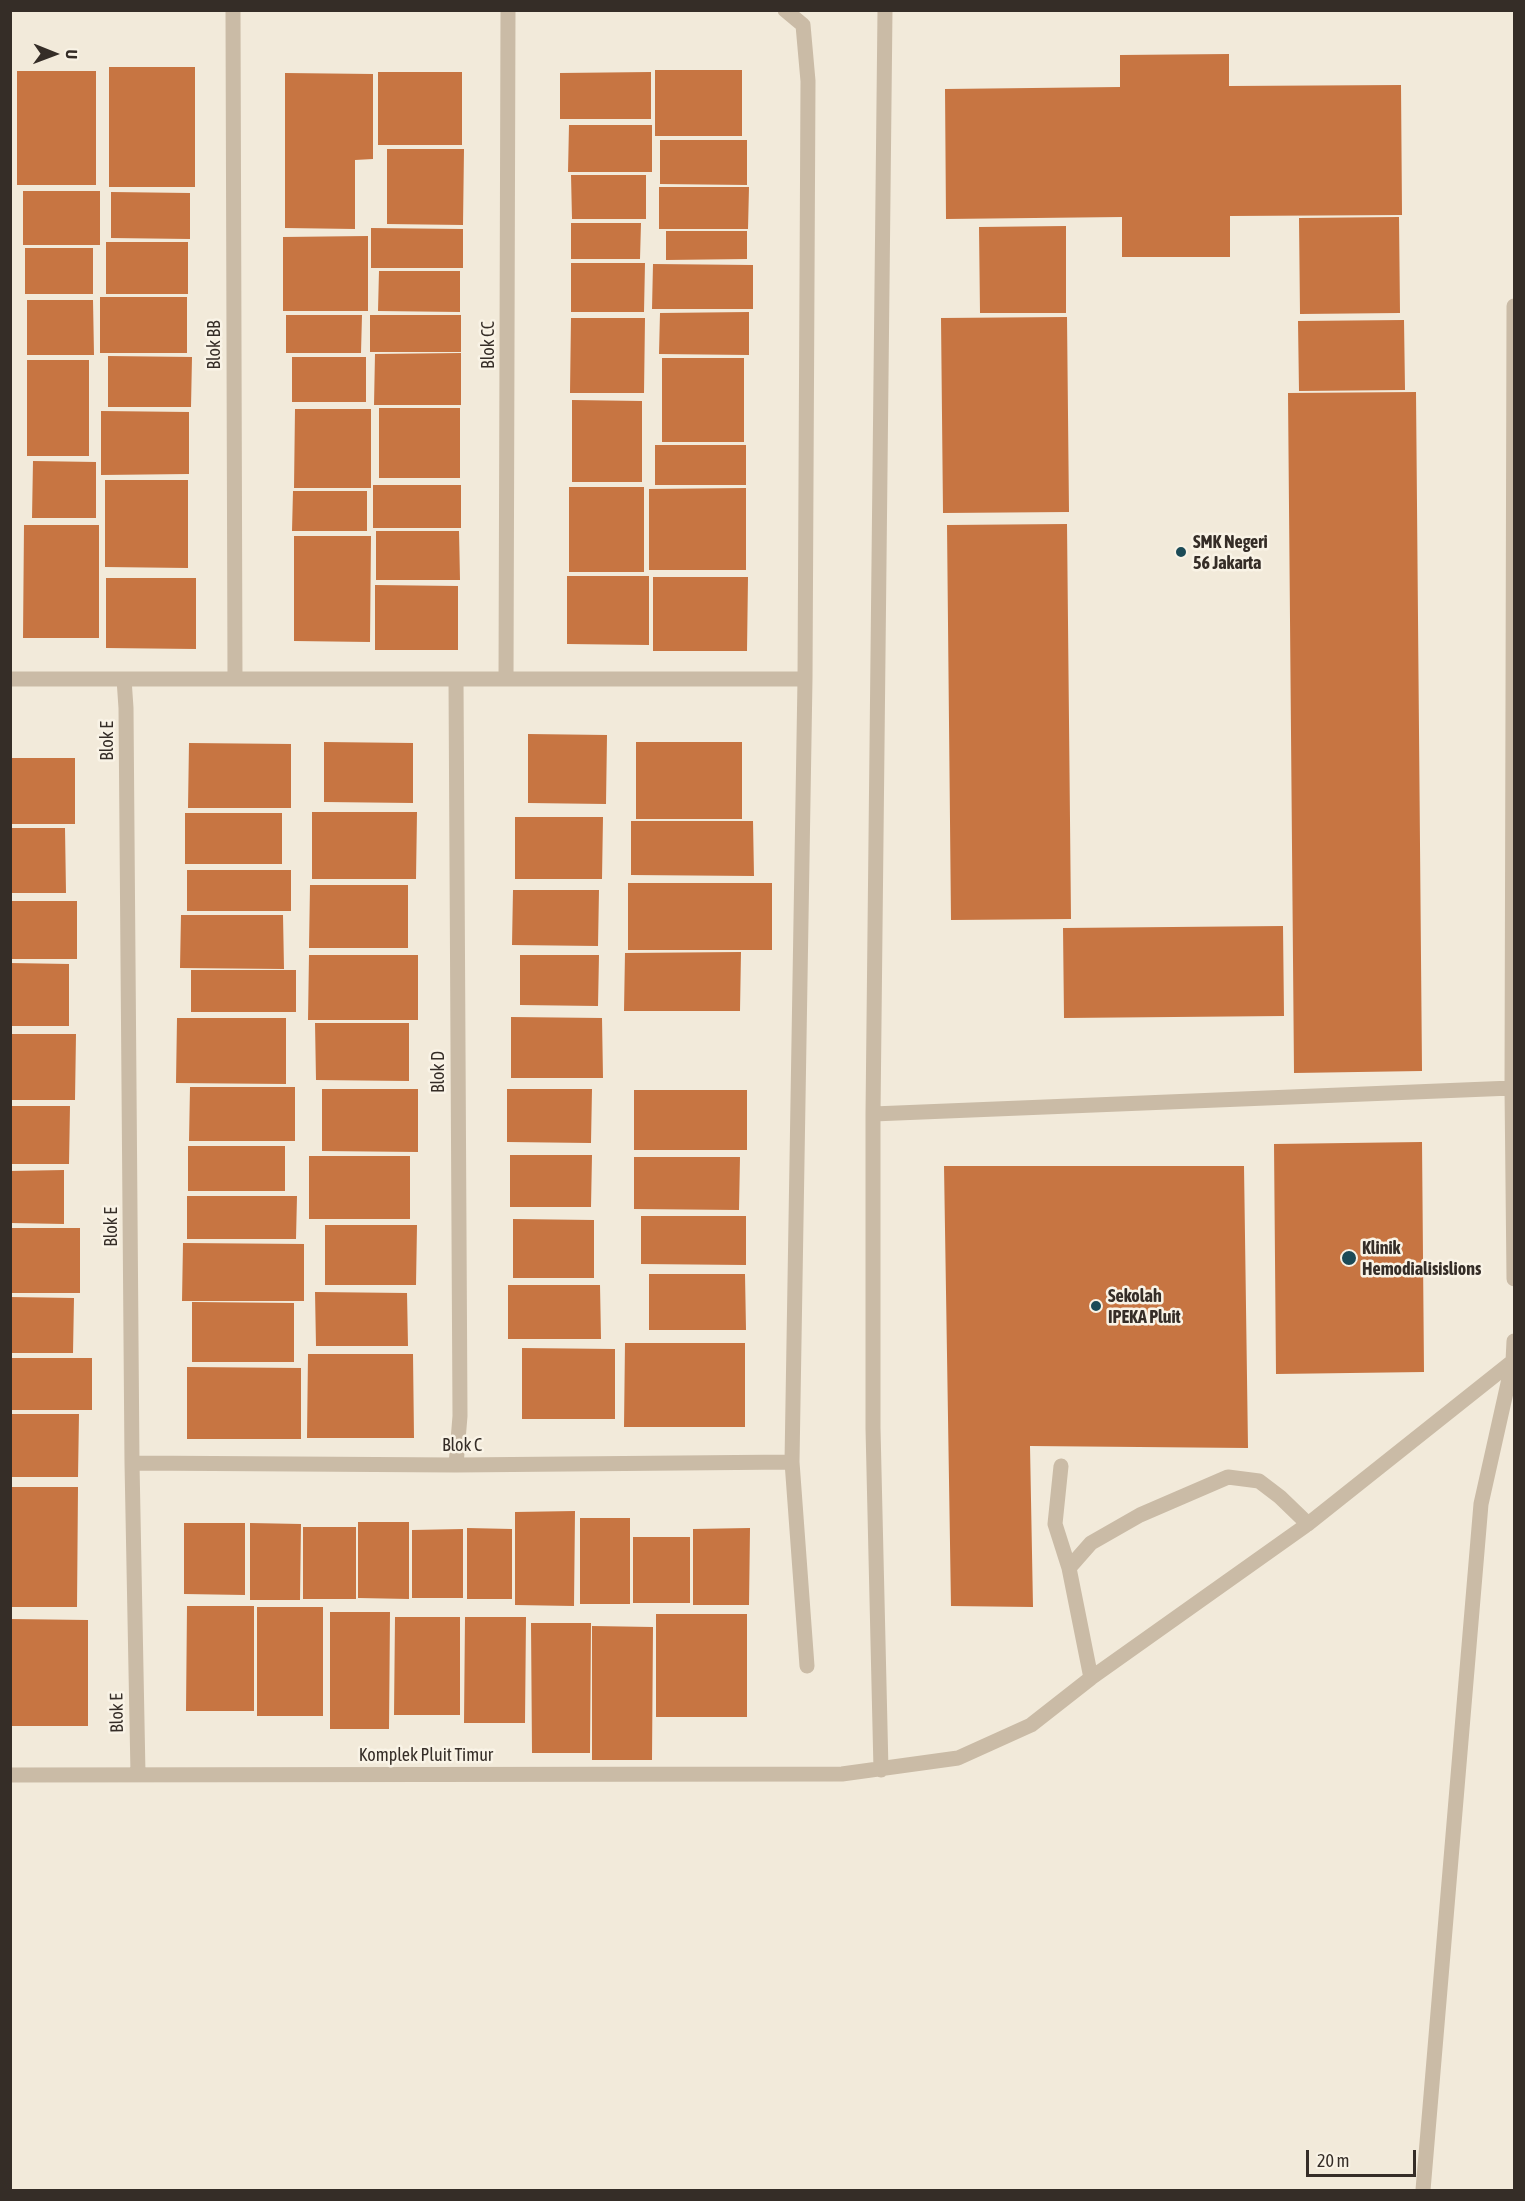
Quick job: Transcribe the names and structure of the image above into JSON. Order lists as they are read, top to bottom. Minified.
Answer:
{"streets":{"street":["Blok BB","Blok CC","Blok E","Blok D","Blok C","Komplek Pluit Timur"]},"crossings":[["Blok E","Blok C"],["Blok E","Komplek Pluit Timur"],["Blok D","Blok C"]],"places":["SMK Negeri 56 Jakarta","Klinik Hemodialisislions","Sekolah IPEKA Pluit"],"scale_bar":"20 m","north":"right"}
